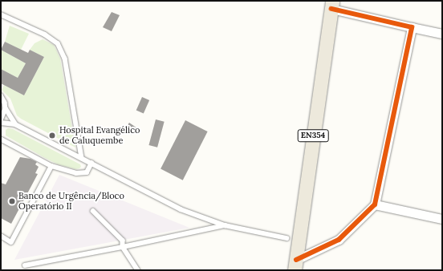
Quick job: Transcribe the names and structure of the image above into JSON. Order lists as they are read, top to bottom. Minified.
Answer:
{"streets":{"main road":["EN354"]},"places":["Hospital Evangélico de Caluquembe","Banco de Urgência/Bloco Operatório II"]}
